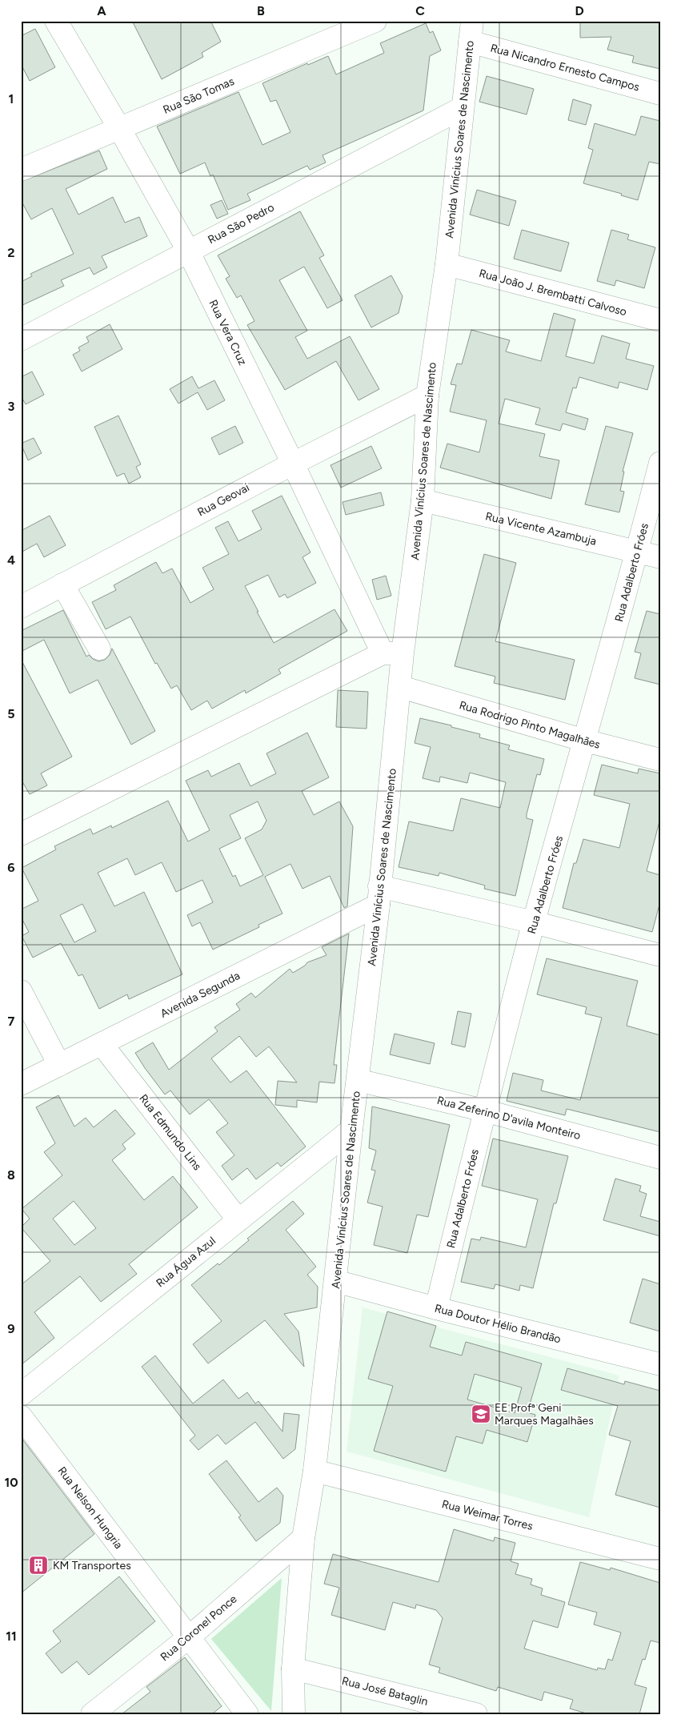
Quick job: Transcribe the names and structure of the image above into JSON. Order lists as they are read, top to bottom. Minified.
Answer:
{"streets":{"street":["Rua Nicandro Ernesto Campos","Rua São Tomas","Avenida Vinícius Soares de Nascimento","Rua São Pedro","Rua João J. Brembatti Calvoso","Rua Vera Cruz","Rua Geovai","Rua Vicente Azambuja","Rua Adalberto Fróes","Rua Rodrigo Pinto Magalhães","Avenida Segunda","Rua Zeferino D'avila Monteiro","Rua Edmundo Lins","Rua Água Azul","Rua Doutor Hélio Brandão","Rua Nelson Hungria","Rua Weimar Torres","Rua Coronel Ponce","Rua José Bataglin"]},"crossings":[["Rua Nicandro Ernesto Campos","Avenida Vinícius Soares de Nascimento"],["Rua São Tomas","Rua Vera Cruz"],["Avenida Vinícius Soares de Nascimento","Rua São Pedro"],["Avenida Vinícius Soares de Nascimento","Rua João J. Brembatti Calvoso"],["Avenida Vinícius Soares de Nascimento","Rua Vera Cruz"],["Avenida Vinícius Soares de Nascimento","Rua Geovai"],["Avenida Vinícius Soares de Nascimento","Rua Vicente Azambuja"],["Avenida Vinícius Soares de Nascimento","Rua Rodrigo Pinto Magalhães"],["Avenida Vinícius Soares de Nascimento","Avenida Segunda"],["Avenida Vinícius Soares de Nascimento","Rua Zeferino D'avila Monteiro"],["Avenida Vinícius Soares de Nascimento","Rua Água Azul"],["Avenida Vinícius Soares de Nascimento","Rua Doutor Hélio Brandão"],["Avenida Vinícius Soares de Nascimento","Rua Weimar Torres"],["Avenida Vinícius Soares de Nascimento","Rua Coronel Ponce"],["Avenida Vinícius Soares de Nascimento","Rua José Bataglin"],["Rua São Pedro","Rua Vera Cruz"],["Rua Vera Cruz","Rua Geovai"],["Rua Vicente Azambuja","Rua Adalberto Fróes"],["Rua Adalberto Fróes","Rua Rodrigo Pinto Magalhães"],["Rua Adalberto Fróes","Rua Zeferino D'avila Monteiro"],["Rua Adalberto Fróes","Rua Doutor Hélio Brandão"],["Avenida Segunda","Rua Edmundo Lins"],["Rua Edmundo Lins","Rua Água Azul"],["Rua Nelson Hungria","Rua Coronel Ponce"]],"places":{"school or university":["EE Profª Geni Marques Magalhães"],"building":["KM Transportes"]},"grid":{"columns":["A","B","C","D"],"rows":["1","2","3","4","5","6","7","8","9","10","11"]}}
